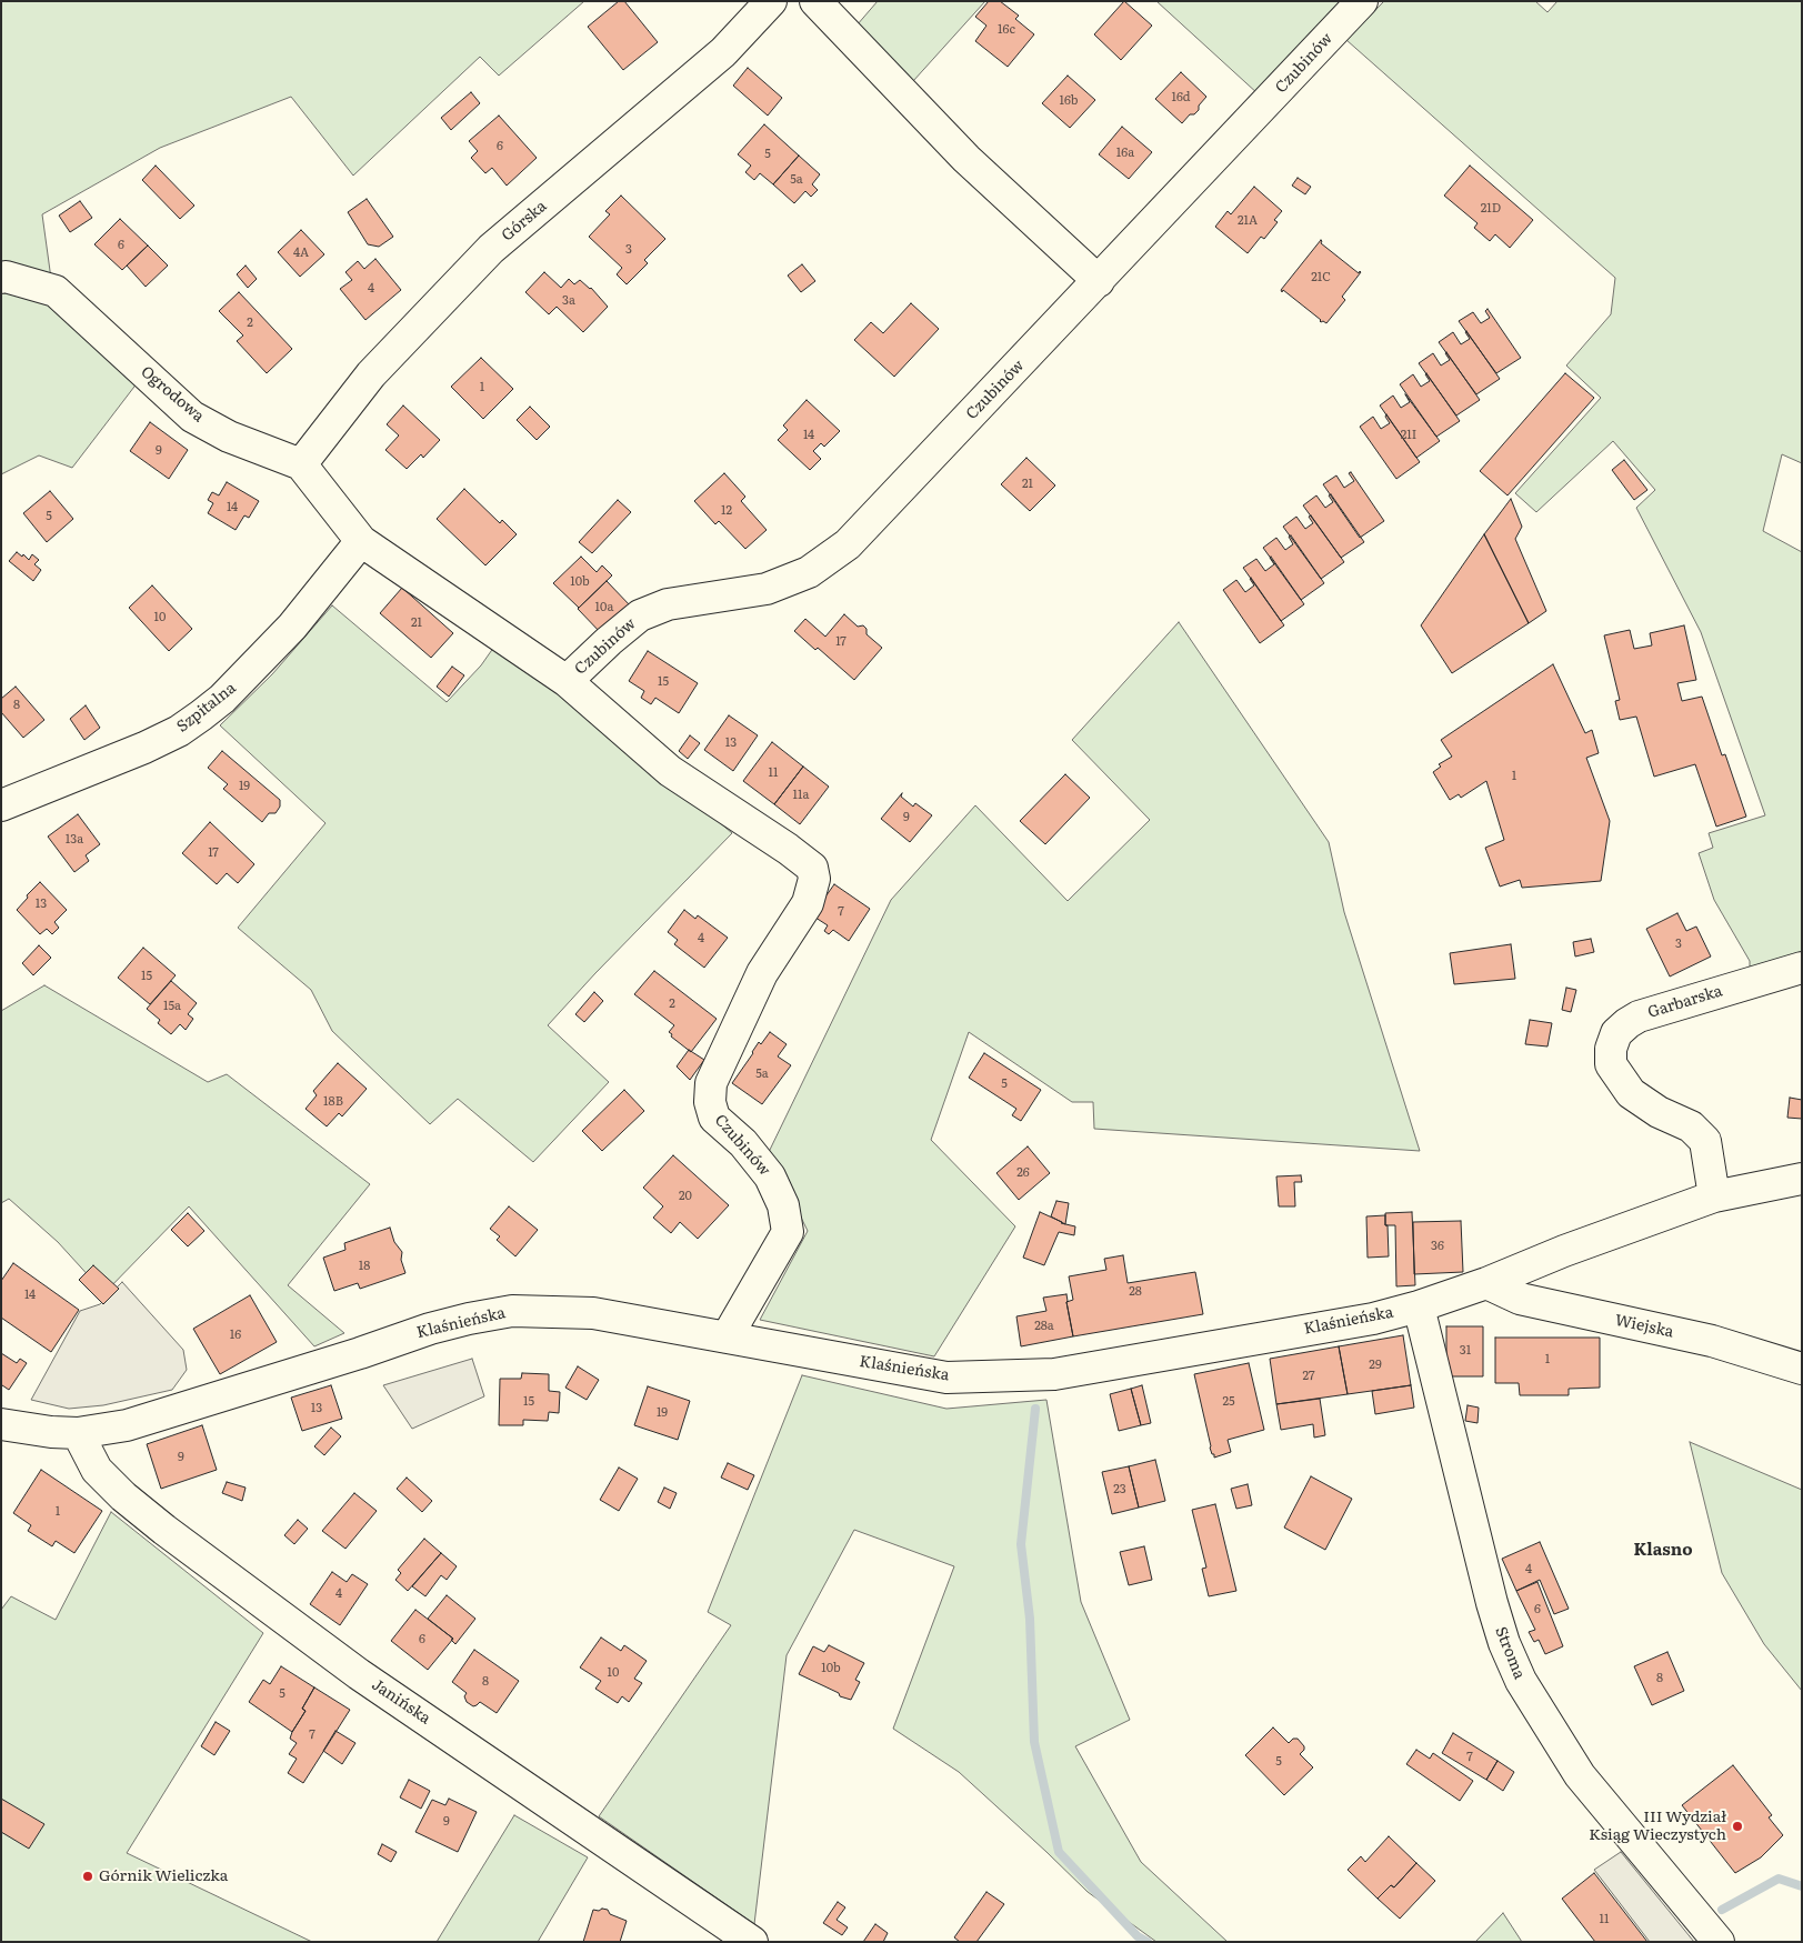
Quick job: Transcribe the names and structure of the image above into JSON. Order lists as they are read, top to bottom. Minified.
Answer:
{"streets":{"street":["Czubinów","Górska","Ogrodowa","Szpitalna","Garbarska","Klaśnieńska","Wiejska","Stroma","Janińska"]},"crossings":[["Czubinów","Szpitalna"],["Czubinów","Klaśnieńska"],["Górska","Ogrodowa"],["Garbarska","Klaśnieńska"],["Klaśnieńska","Wiejska"],["Klaśnieńska","Stroma"],["Klaśnieńska","Janińska"]],"districts":["Klasno"],"places":["III Wydział Ksiąg Wieczystych","Górnik Wieliczka"],"house_numbers":["16c","16d","16b","6","16a","5","5a","21D","21A","6","3","4A","21C","4","3a","2","1","14","21I","9","21","14","12","5","10b","10a","10","21","17","15","8","13","11","1","19","11a","9","13a","17","13","7","4","3","15","2","15a","5a","5","18B","26","20","36","18","28","14","28a","16","31","1","29","27","15","25","13","19","9","23","1","4","4","6","6","10b","10","8","8","5","7","7","5","9","11"]}
